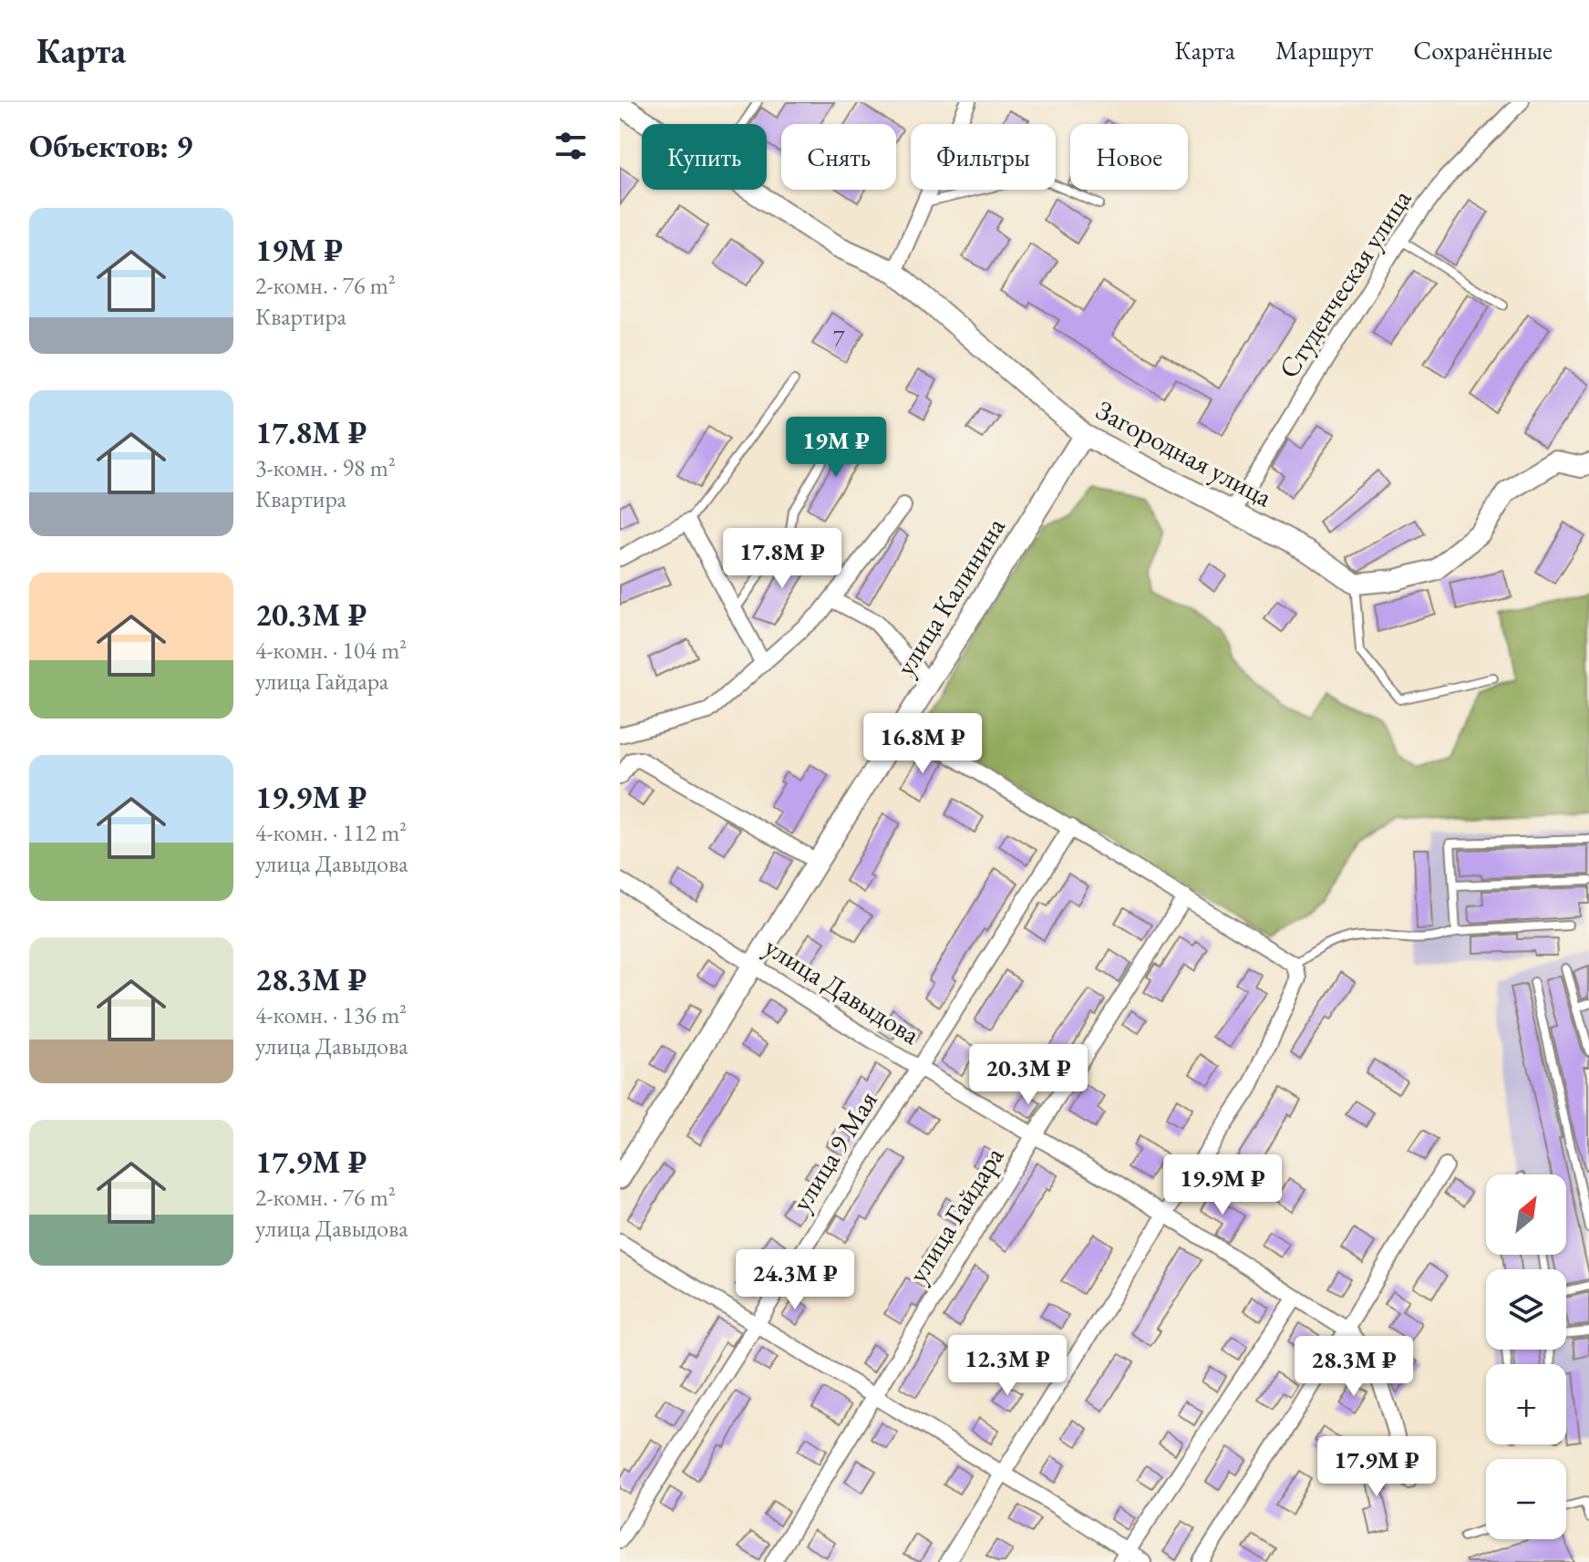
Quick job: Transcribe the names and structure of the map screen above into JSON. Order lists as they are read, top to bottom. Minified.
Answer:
{"streets":{"street":["Студенческая улица","Загородная улица","улица Калинина","улица Давыдова","улица 9 Мая","улица Гайдара"]},"crossings":[["Студенческая улица","Загородная улица"],["Загородная улица","улица Калинина"],["улица Калинина","улица Давыдова"],["улица Давыдова","улица 9 Мая"],["улица Давыдова","улица Гайдара"]],"house_numbers":["7"],"north":"top right","page":{"header":"Карта","nav":["Карта","Маршрут","Сохранённые"],"heading":"Объектов: 9","chip":["Купить","Снять","Фильтры","Новое"],"list":[{"name":"19M ₽","note":"2-комн. · 76 m² · Квартира"},{"name":"17.8M ₽","note":"3-комн. · 98 m² · Квартира"},{"name":"20.3M ₽","note":"4-комн. · 104 m² · улица Гайдара"},{"name":"19.9M ₽","note":"4-комн. · 112 m² · улица Давыдова"},{"name":"28.3M ₽","note":"4-комн. · 136 m² · улица Давыдова"},{"name":"17.9M ₽","note":"2-комн. · 76 m² · улица Давыдова"}],"price":["19M ₽","17.8M ₽","16.8M ₽","20.3M ₽","19.9M ₽","24.3M ₽","12.3M ₽","28.3M ₽","17.9M ₽"],"map_buttons":["+","−"]}}
